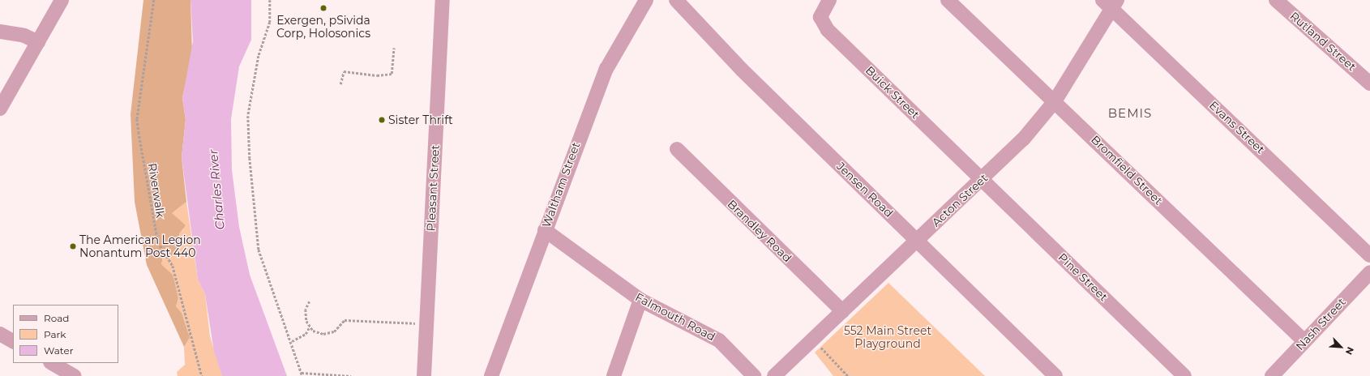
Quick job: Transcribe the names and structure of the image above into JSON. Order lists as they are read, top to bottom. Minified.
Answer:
{"streets":{"street":["Rutland Street","Buick Street","Evans Street","Bromfield Street","Waltham Street","Pleasant Street","Jensen Road","Acton Street","Brandley Road","Pine Street","Falmouth Road","Nash Street"],"path":["Riverwalk"]},"crossings":[["Buick Street","Acton Street"],["Buick Street","Pine Street"],["Evans Street","Acton Street"],["Bromfield Street","Acton Street"],["Bromfield Street","Nash Street"],["Waltham Street","Falmouth Road"],["Jensen Road","Acton Street"],["Acton Street","Brandley Road"],["Acton Street","Pine Street"]],"districts":["BEMIS"],"water":["Charles River"],"parks":["552 Main Street Playground"],"places":["Exergen, pSivida Corp, Holosonics","Sister Thrift","The American Legion Nonantum Post 440"],"legend":["Road","Park","Water"],"north":"bottom right"}
